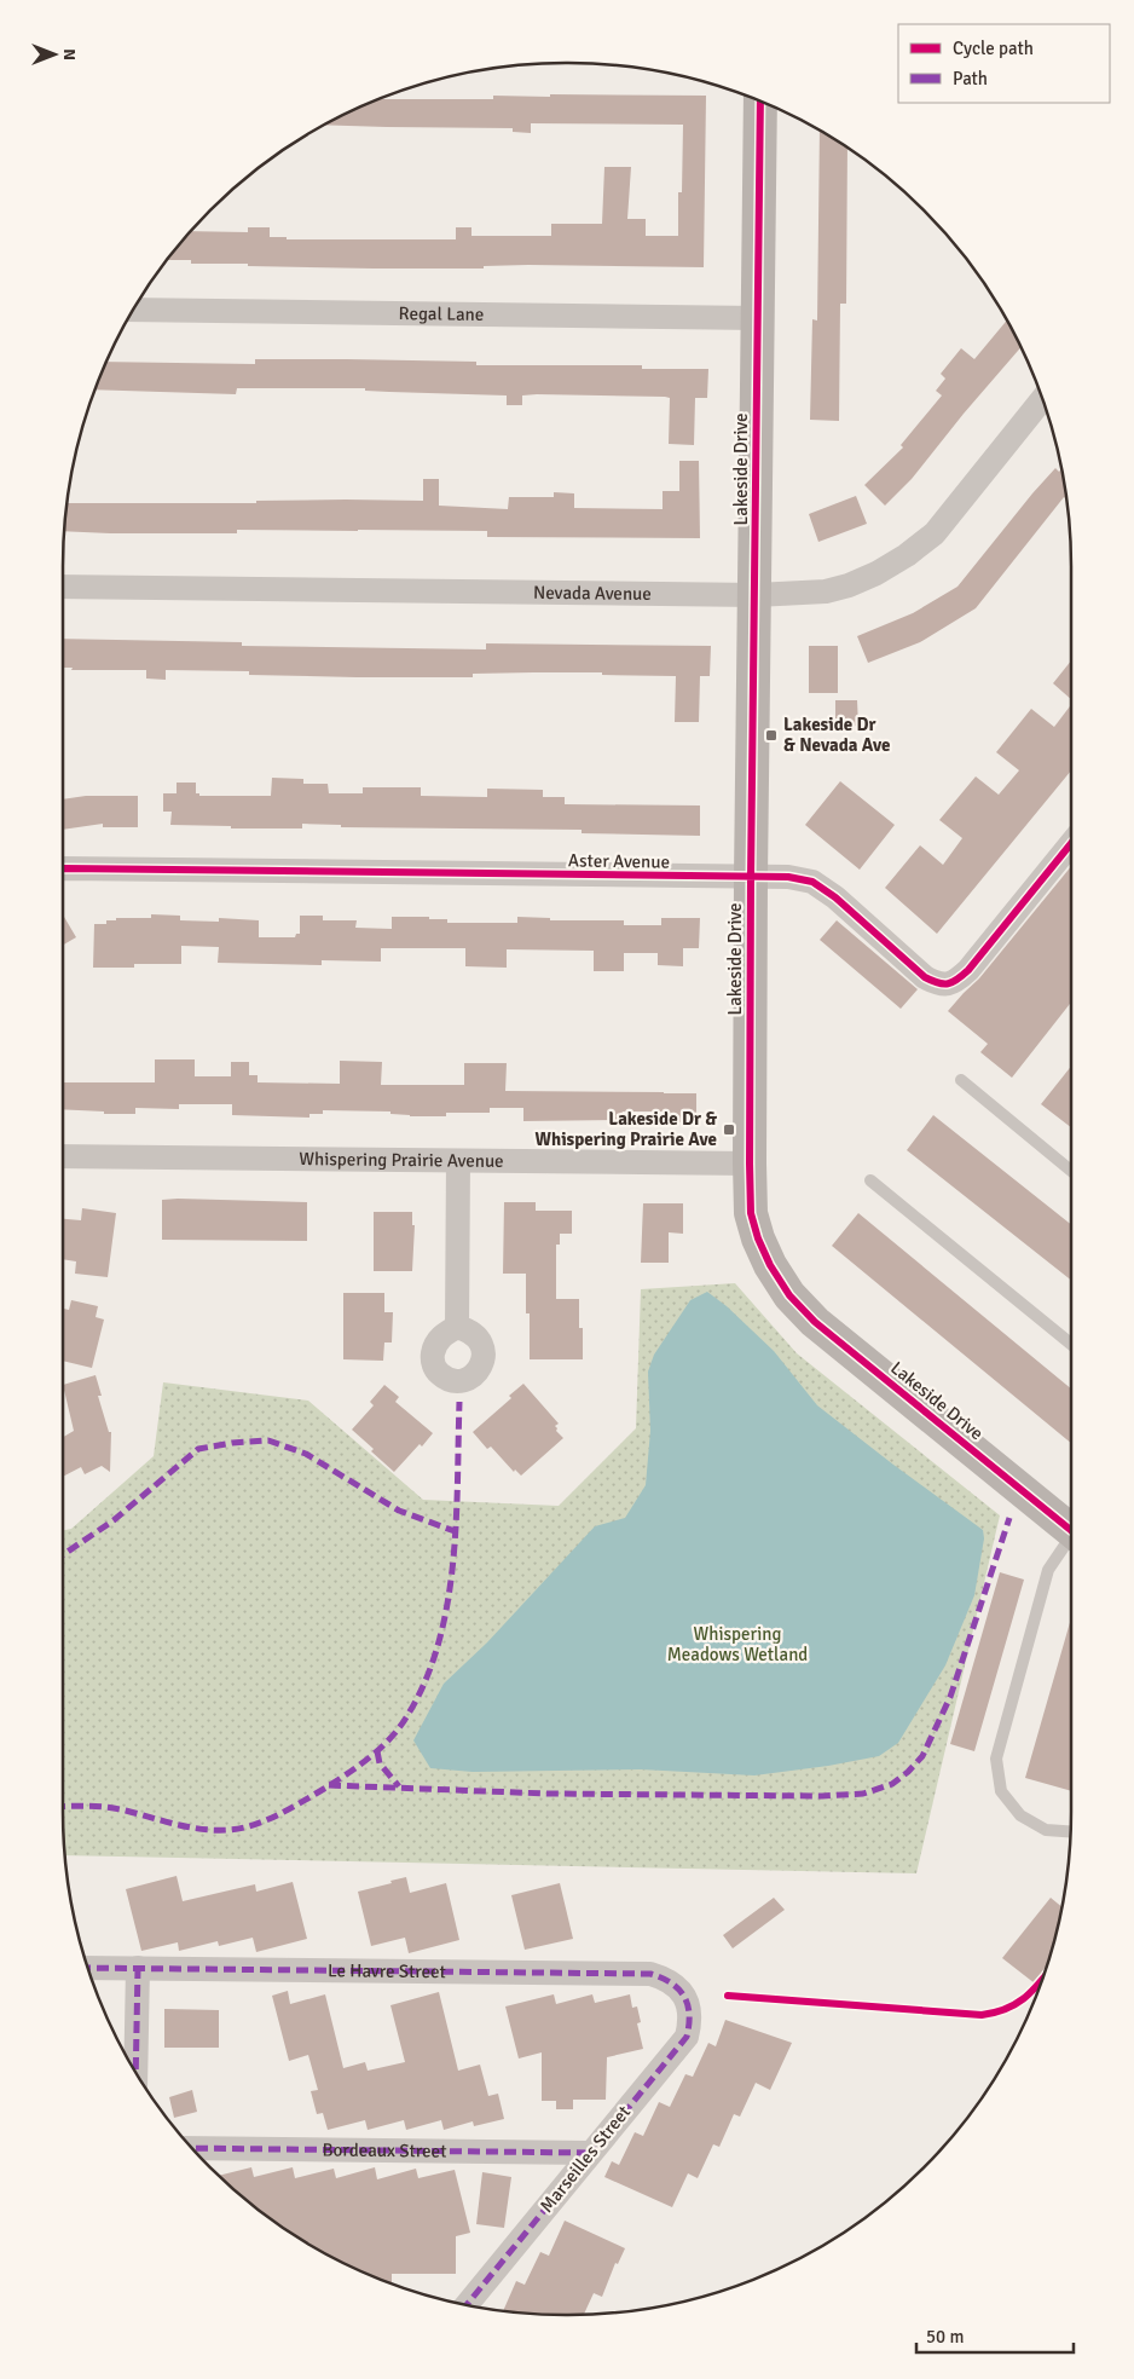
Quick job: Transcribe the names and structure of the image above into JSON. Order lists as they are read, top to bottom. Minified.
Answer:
{"streets":{"street":["Regal Lane","Lakeside Drive","Nevada Avenue","Aster Avenue","Whispering Prairie Avenue","Le Havre Street","Bordeaux Street","Marseilles Street"]},"crossings":[["Regal Lane","Lakeside Drive"],["Lakeside Drive","Nevada Avenue"],["Lakeside Drive","Aster Avenue"],["Lakeside Drive","Whispering Prairie Avenue"],["Le Havre Street","Marseilles Street"],["Bordeaux Street","Marseilles Street"]],"parks":["Whispering Meadows Wetland"],"places":{"transit":["Lakeside Dr & Nevada Ave","Lakeside Dr & Whispering Prairie Ave"]},"legend":["Cycle path","Path"],"scale_bar":"50 m","north":"right"}
